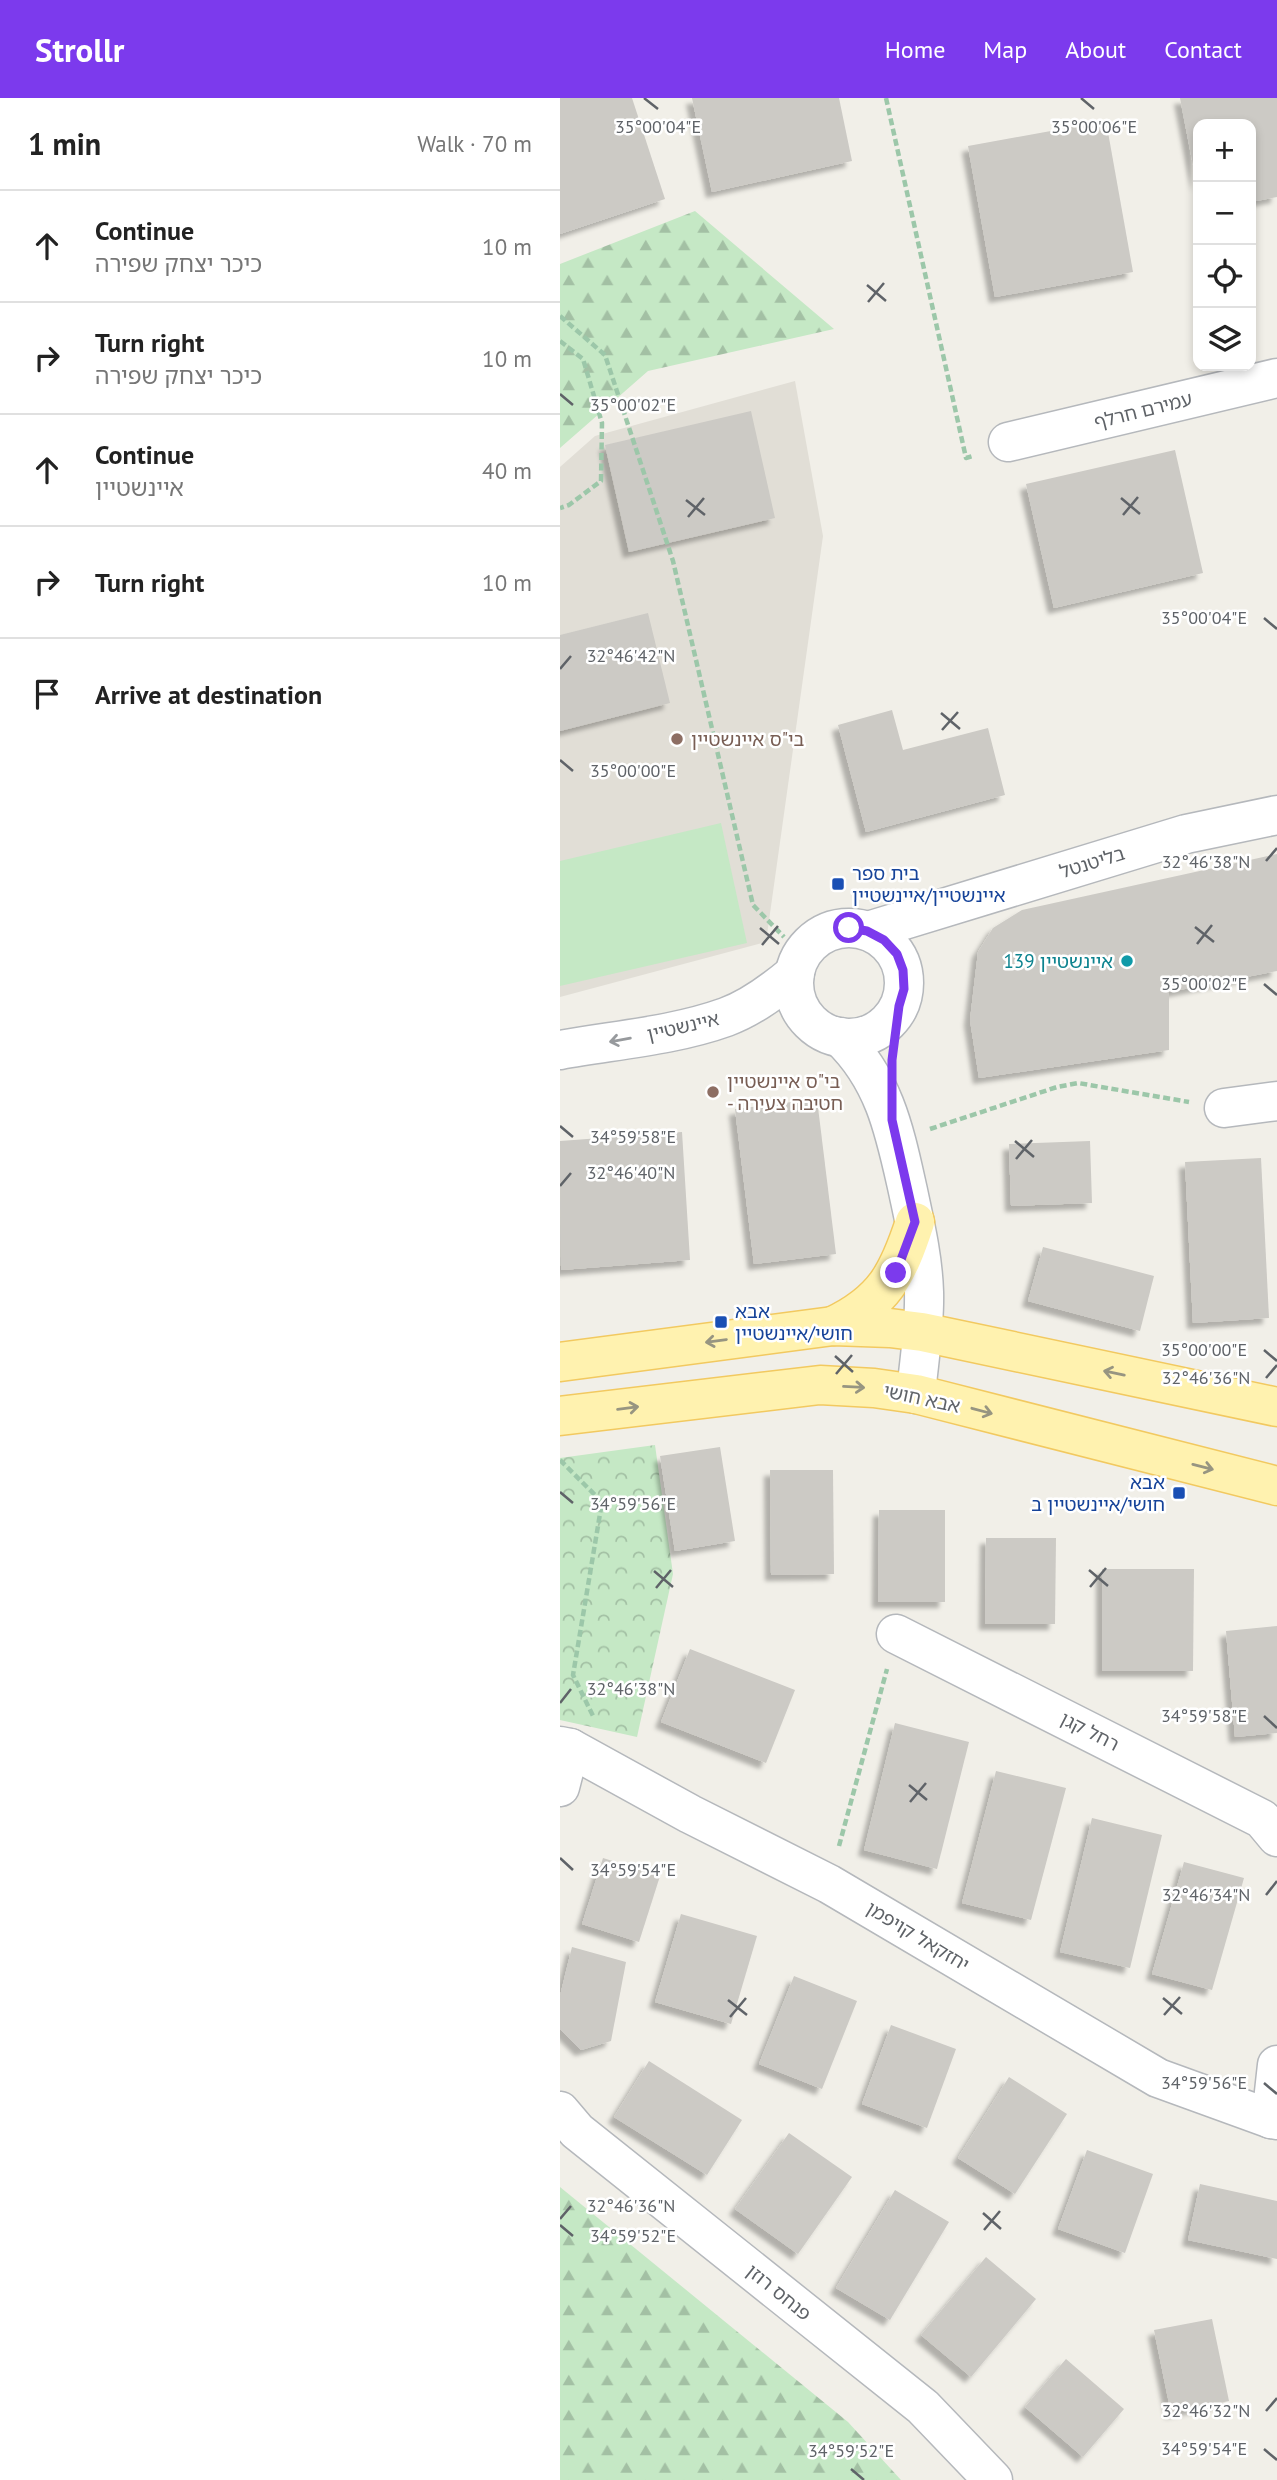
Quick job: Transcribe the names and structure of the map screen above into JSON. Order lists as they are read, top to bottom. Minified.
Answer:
{"streets":{"main road":["אבא חושי"],"street":["עמירם חרלף","בליטנטל","איינשטיין","רחל קגן","יחזקאל קויפמן","פנחס רוזן"]},"crossings":[["בליטנטל","איינשטיין"]],"one_way":["איינשטיין"],"places":{"other":["בי\"ס איינשטיין","איינשטיין 139","בי\"ס איינשטיין - חטיבה צעירה"],"transit":["בית ספר איינשטיין/איינשטיין","אבא חושי/איינשטיין","אבא חושי/איינשטיין ב"]},"page":{"header":"Strollr","nav":["Home","Map","About","Contact"],"heading":["1 min","Walk · 70 m"],"map_buttons":["+","−"],"list":[["Continue","כיכר יצחק שפירה","10 m"],["Turn right","כיכר יצחק שפירה","10 m"],["Continue","איינשטיין","40 m"],["Turn right","10 m"],"Arrive at destination"]},"coordinates":["35°00'04\"E","35°00'06\"E","35°00'02\"E","32°46'42\"N","35°00'00\"E","32°46'38\"N","34°59'58\"E","32°46'40\"N","32°46'36\"N","34°59'56\"E","34°59'54\"E","32°46'34\"N","34°59'52\"E","32°46'32\"N"]}
